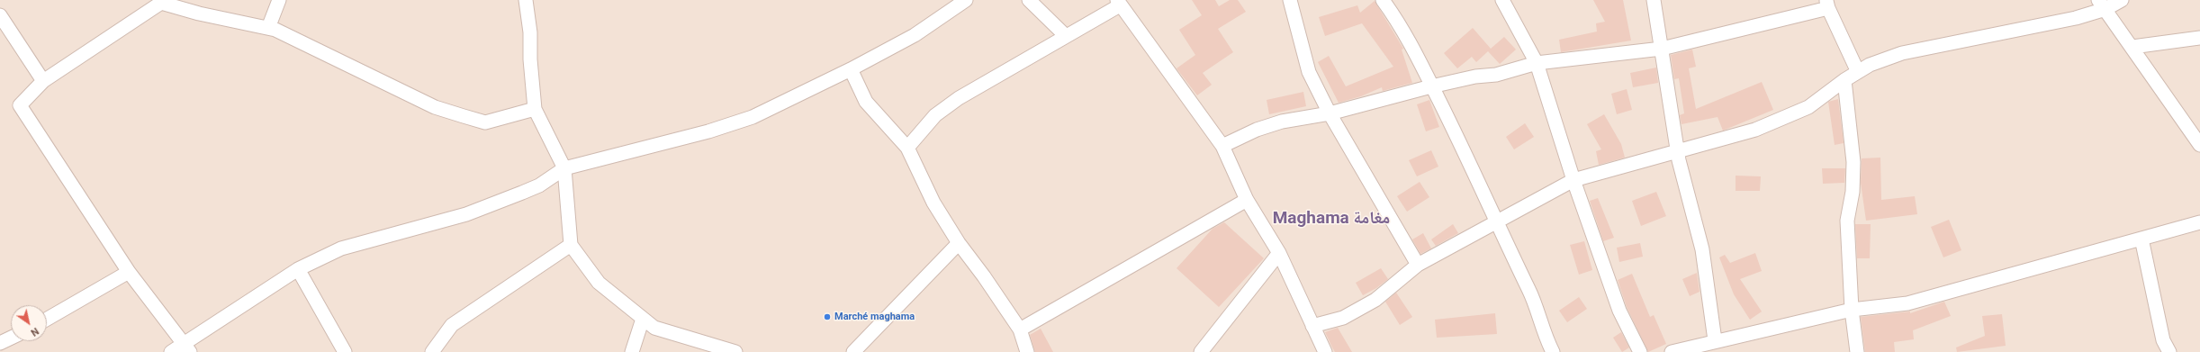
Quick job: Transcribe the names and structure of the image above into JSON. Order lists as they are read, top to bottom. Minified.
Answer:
{"districts":["Maghama مغامة"],"places":["Marché maghama"],"north":"bottom right"}
